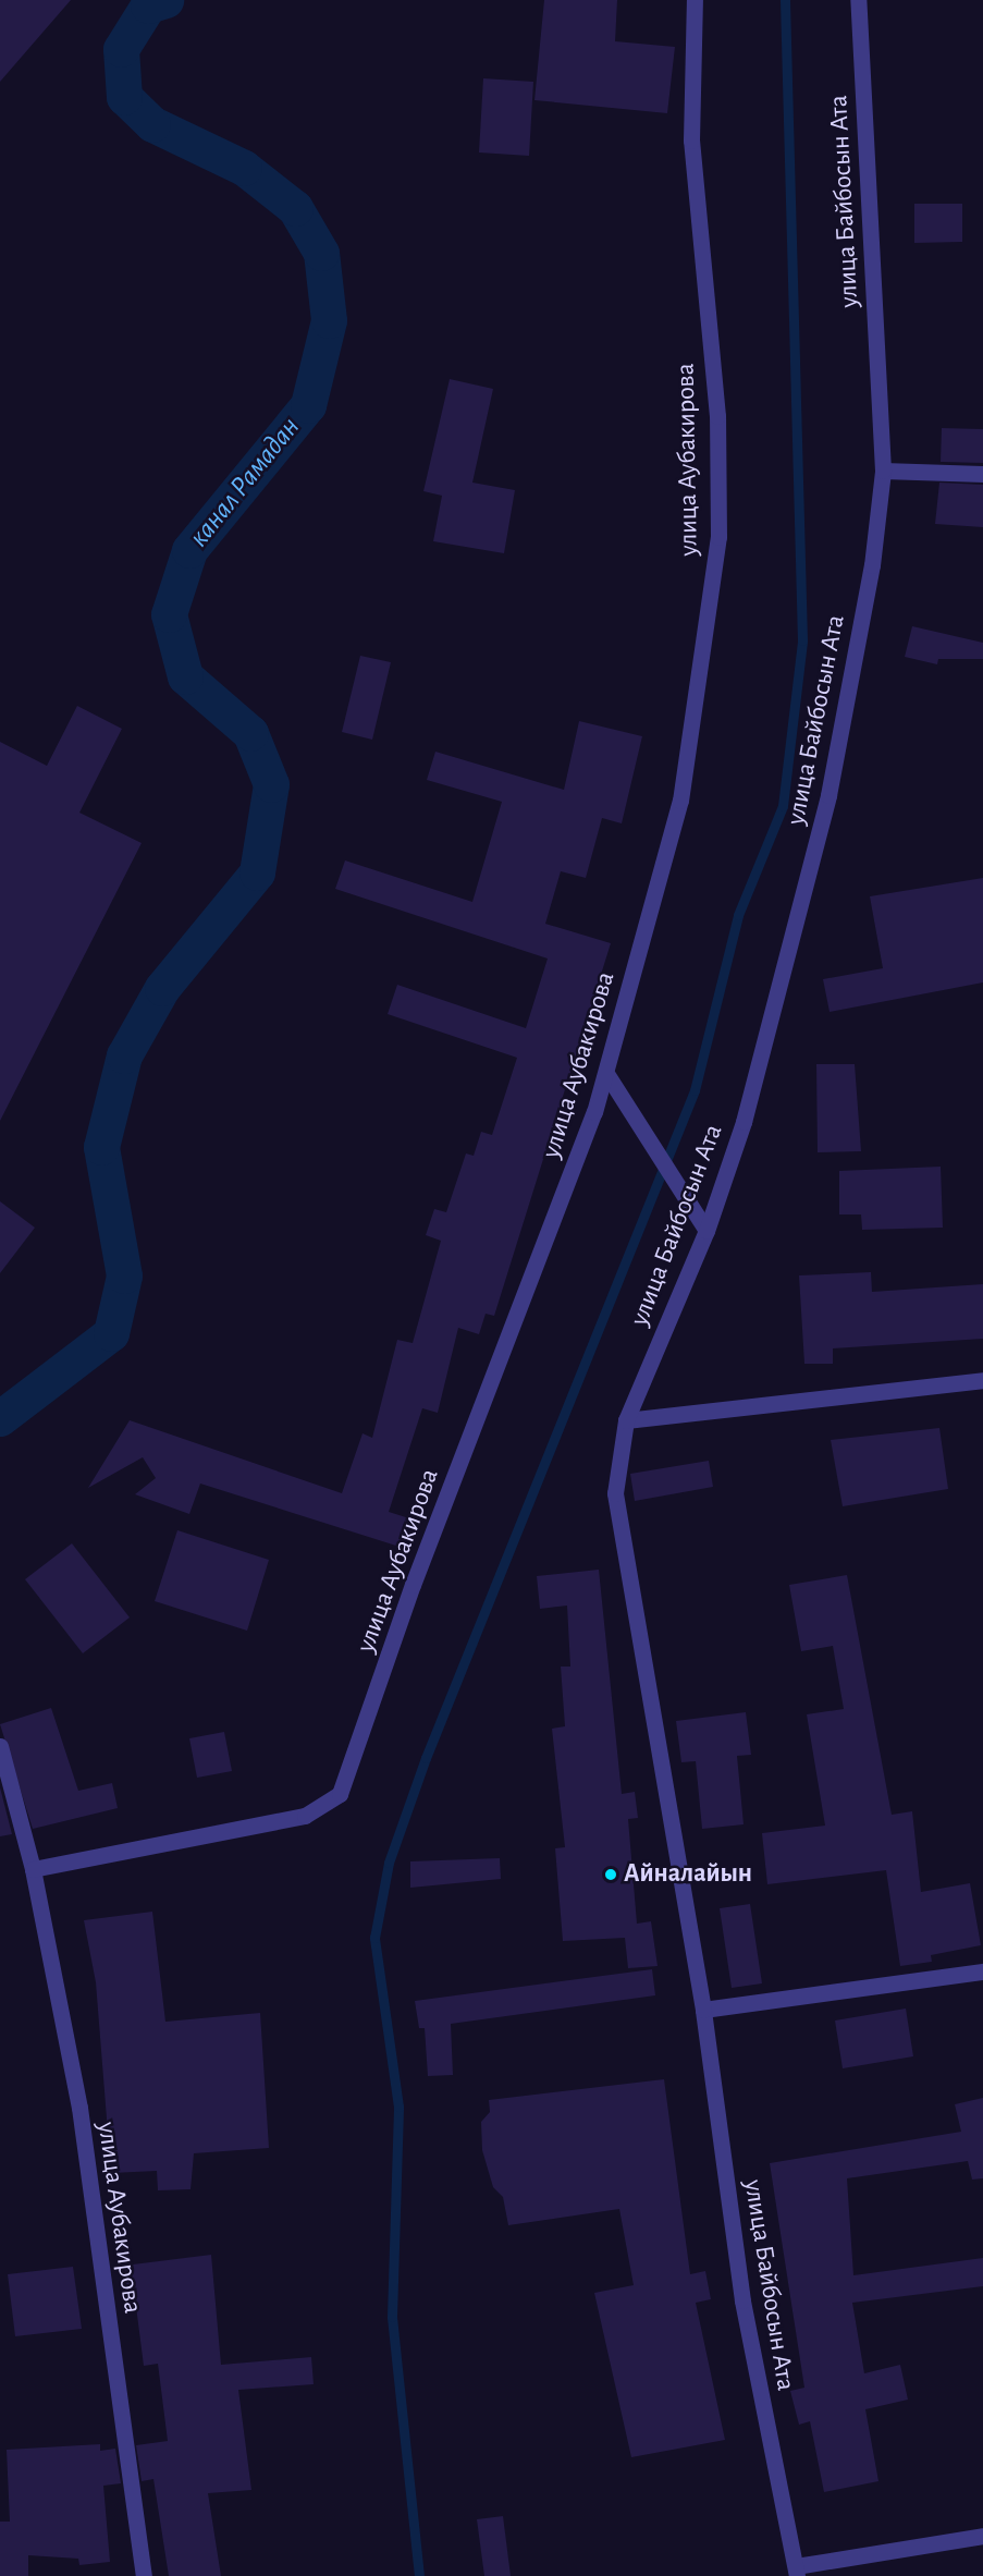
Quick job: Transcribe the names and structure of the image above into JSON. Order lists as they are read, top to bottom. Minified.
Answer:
{"streets":{"street":["улица Байбосын Ата","улица Аубакирова"]},"water":["канал Рамадан"],"places":["Айналайын"]}
